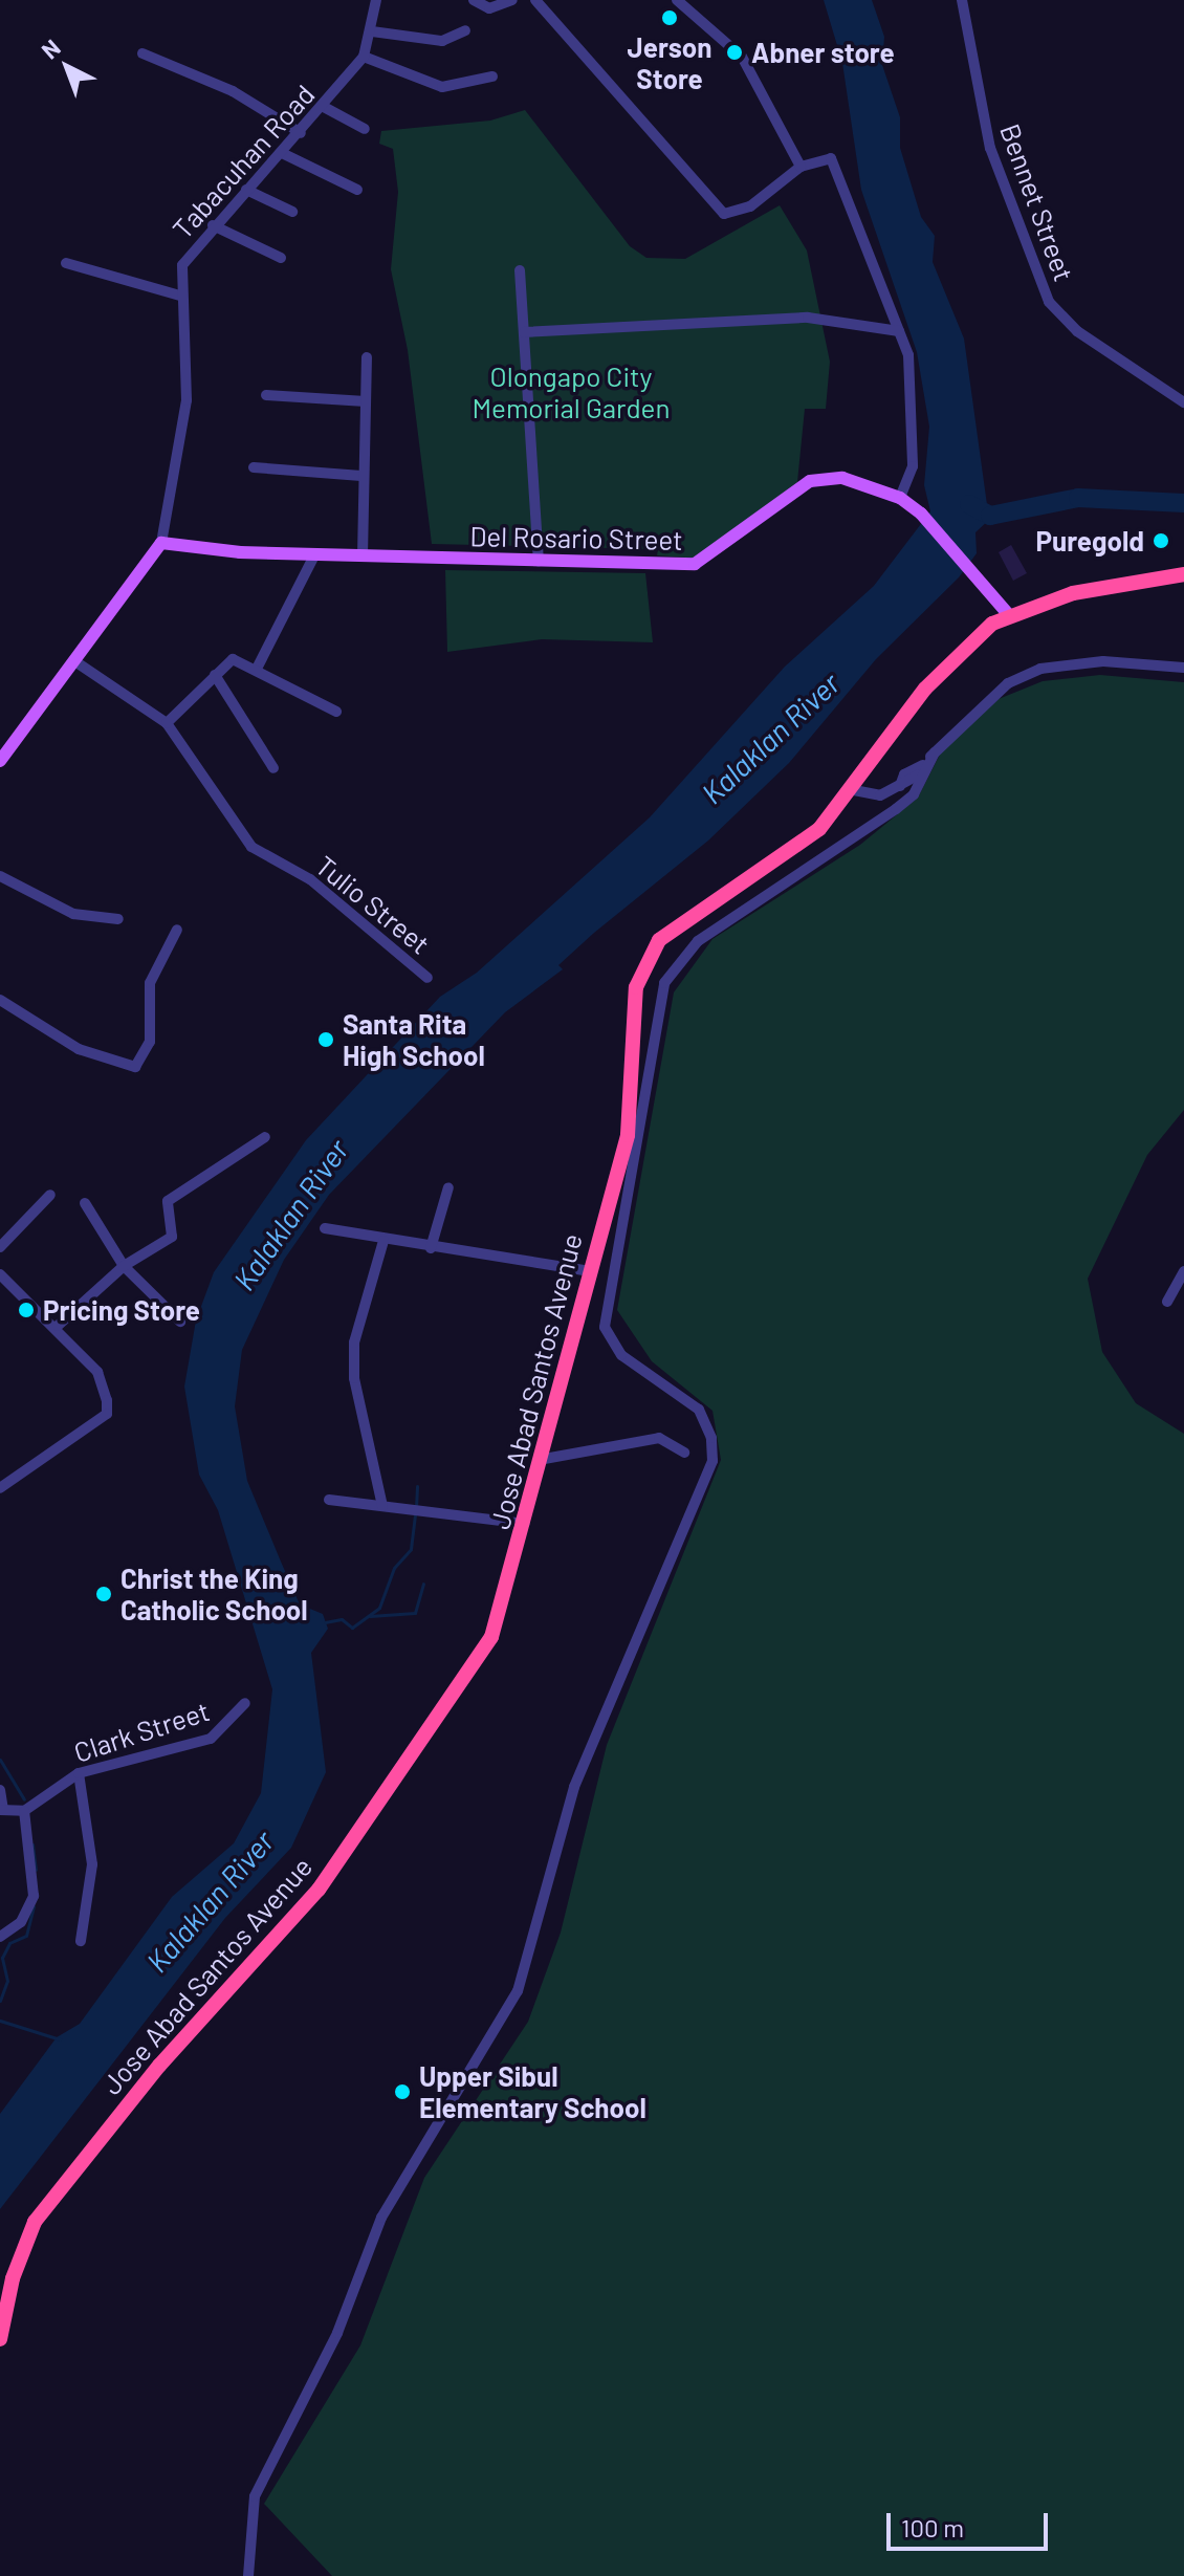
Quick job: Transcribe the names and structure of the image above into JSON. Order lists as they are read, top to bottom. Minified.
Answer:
{"streets":{"highway":["Jose Abad Santos Avenue"],"main road":["Tabacuhan Road","Del Rosario Street"],"street":["Bennet Street","Tulio Street","Clark Street"]},"crossings":[["Tabacuhan Road","Del Rosario Street"],["Tabacuhan Road","Tulio Street"],["Del Rosario Street","Jose Abad Santos Avenue"]],"water":["Kalaklan River"],"parks":["Olongapo City Memorial Garden"],"places":["Jerson Store","Abner store","Puregold","Santa Rita High School","Pricing Store","Christ the King Catholic School","Upper Sibul Elementary School"],"scale_bar":"100 m","north":"top left"}
